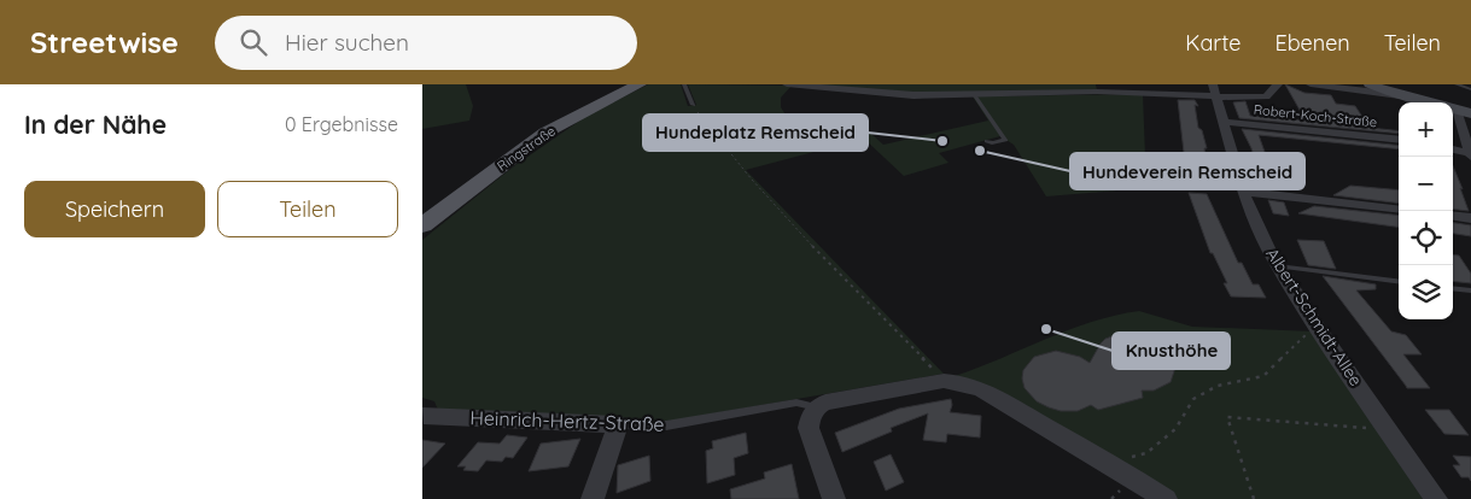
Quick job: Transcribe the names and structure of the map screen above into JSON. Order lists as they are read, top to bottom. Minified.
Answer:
{"streets":{"main road":["Ringstraße"],"street":["Robert-Koch-Straße","Albert-Schmidt-Allee","Heinrich-Hertz-Straße"]},"crossings":[["Robert-Koch-Straße","Albert-Schmidt-Allee"]],"places":["Hundeplatz Remscheid","Hundeverein Remscheid","Knusthöhe"],"page":{"header":"Streetwise","search":"Hier suchen","nav":["Karte","Ebenen","Teilen"],"heading":["In der Nähe","0 Ergebnisse"],"map_buttons":["+","−"],"buttons":["Speichern","Teilen"]}}
